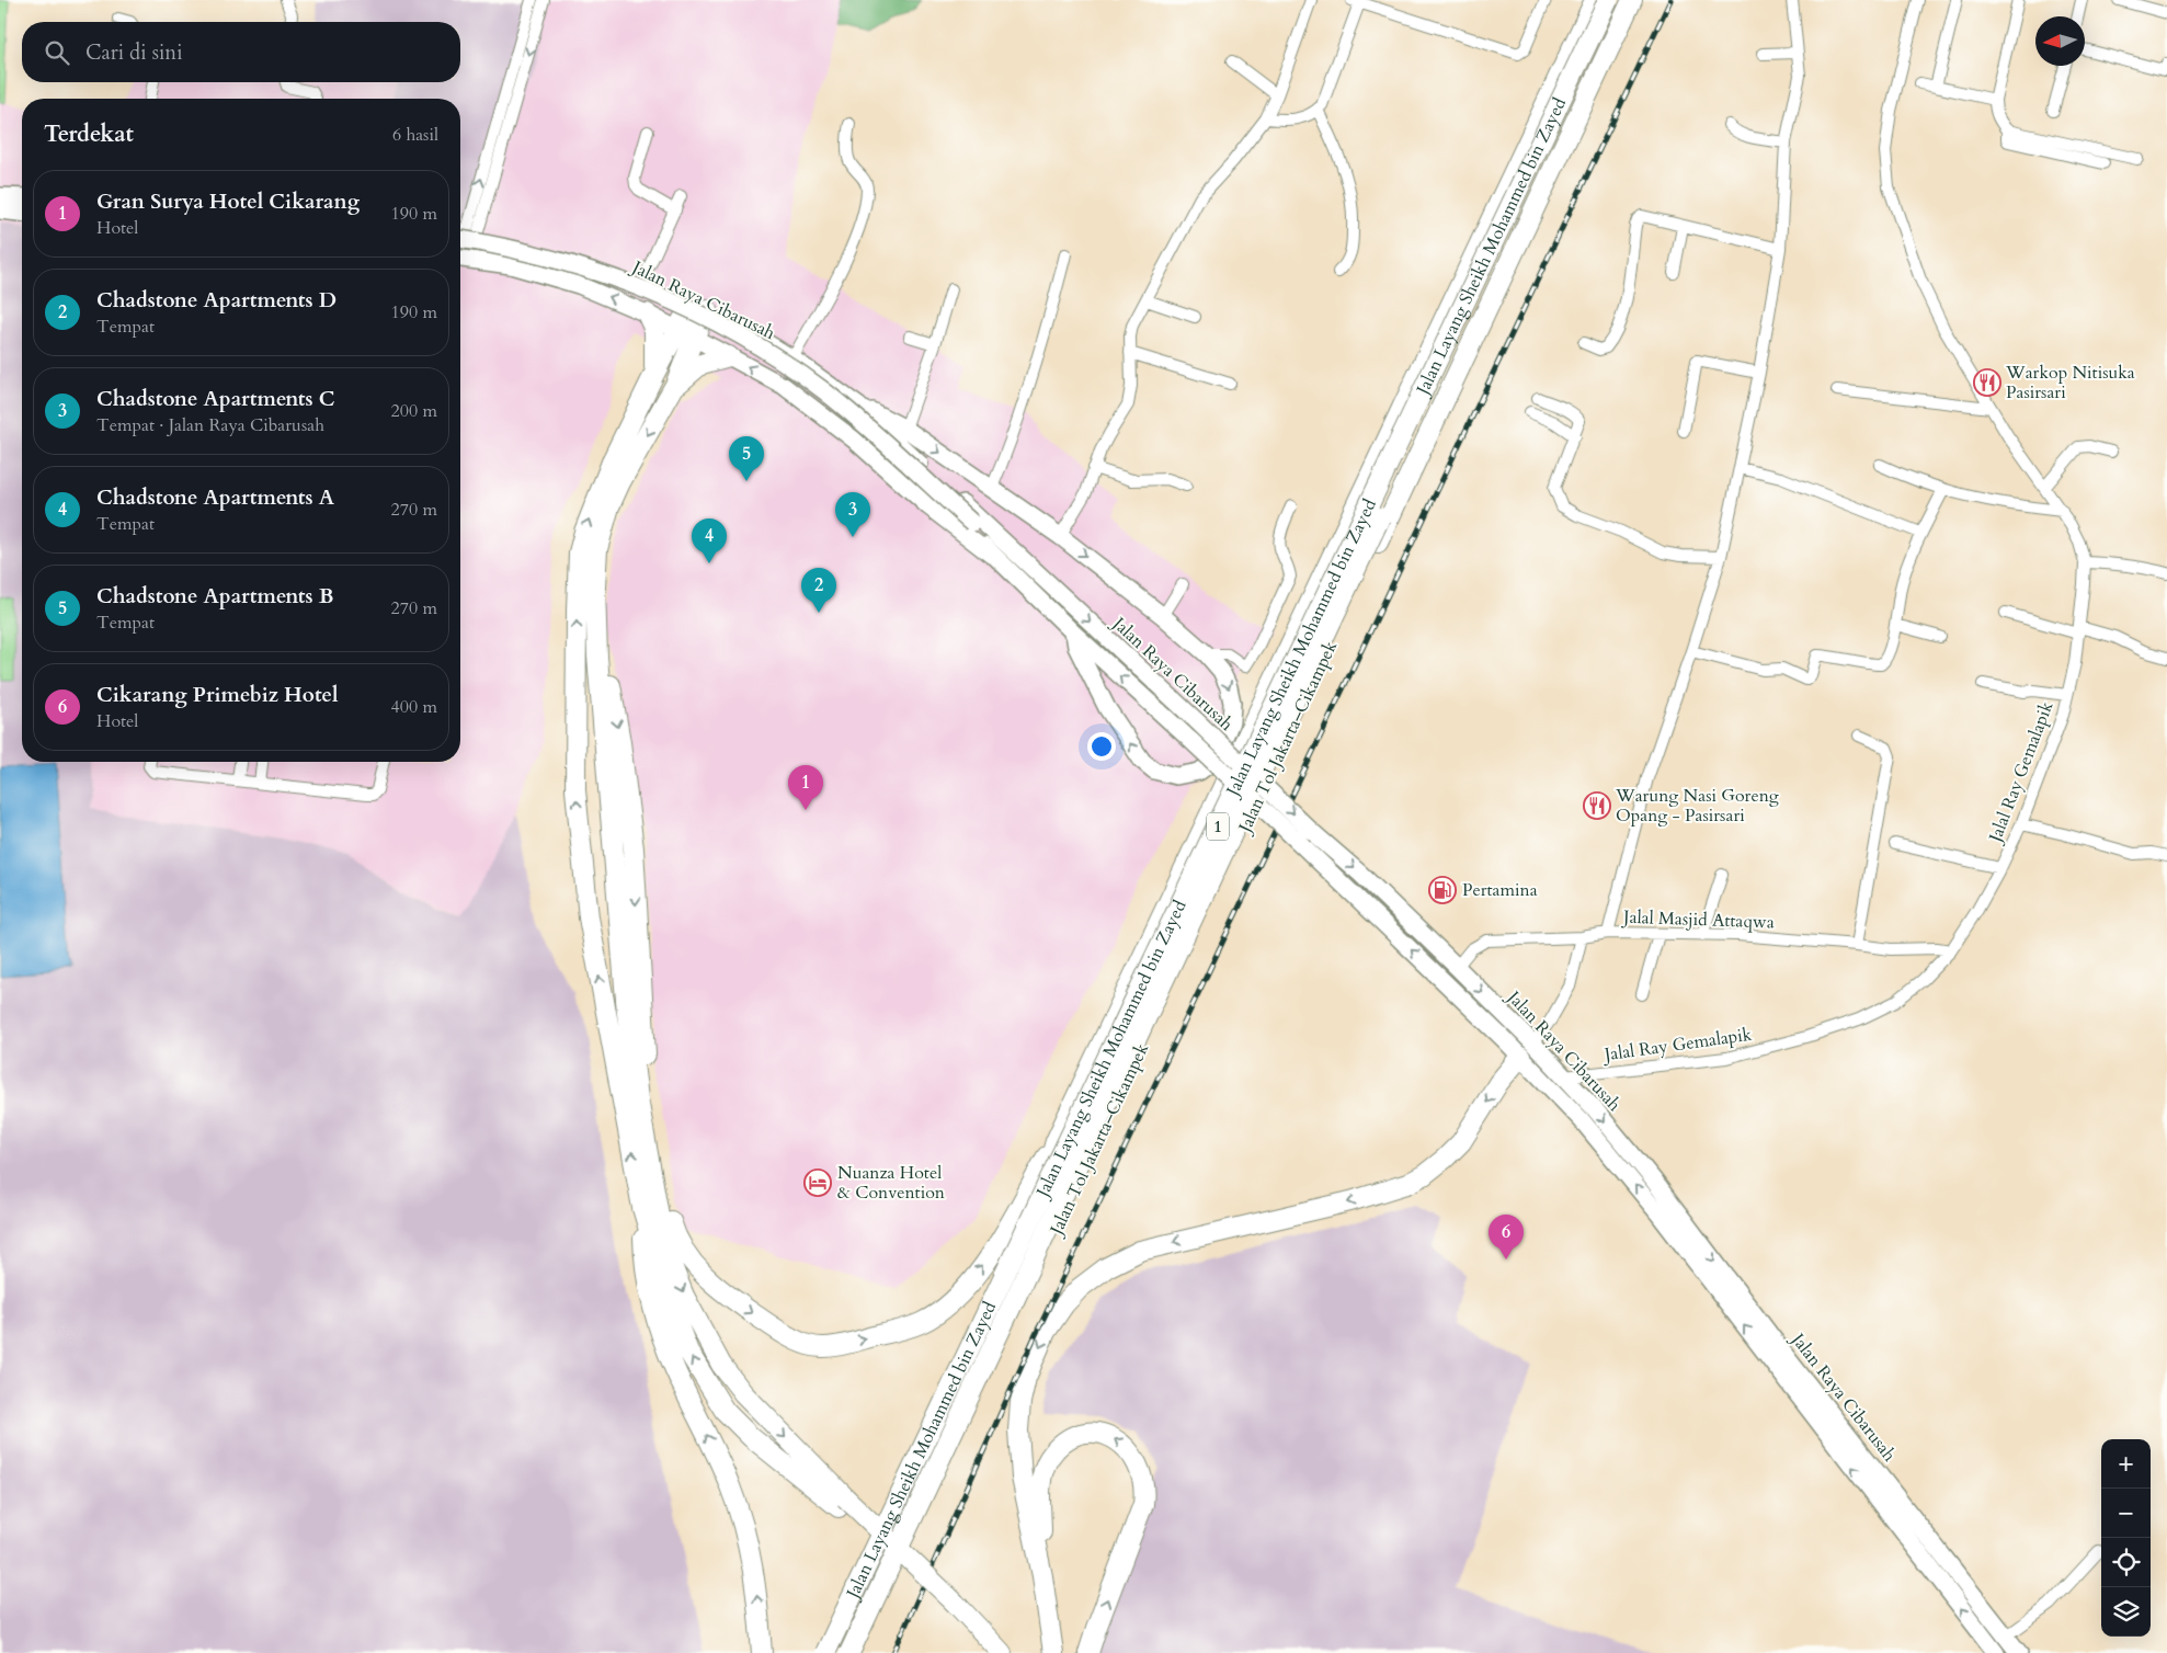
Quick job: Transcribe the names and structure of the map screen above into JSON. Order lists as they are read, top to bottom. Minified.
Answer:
{"streets":{"highway":["Jalan Layang Sheikh Mohammed bin Zayed","Jalan Tol Jakarta–Cikampek","1"],"main road":["Jalan Raya Cibarusah"],"street":["Jalal Ray Gemalapik","Jalal Masjid Attaqwa"]},"crossings":[["Jalan Layang Sheikh Mohammed bin Zayed","Jalan Tol Jakarta–Cikampek"],["Jalan Raya Cibarusah","Jalal Ray Gemalapik"],["Jalan Raya Cibarusah","Jalal Masjid Attaqwa"],["Jalal Ray Gemalapik","Jalal Masjid Attaqwa"]],"places":{"restaurant":["Warkop Nitisuka Pasirsari","Warung Nasi Goreng Opang - Pasirsari"],"fuel station":["Pertamina"],"hotel":["Nuanza Hotel & Convention"]},"north":"left","page":{"search":"Cari di sini","heading":["Terdekat","6 hasil"],"list":[{"mark":"1","name":"Gran Surya Hotel Cikarang","note":"Hotel","value":"190 m"},{"mark":"2","name":"Chadstone Apartments D","note":"Tempat","value":"190 m"},{"mark":"3","name":"Chadstone Apartments C","note":"Tempat · Jalan Raya Cibarusah","value":"200 m"},{"mark":"4","name":"Chadstone Apartments A","note":"Tempat","value":"270 m"},{"mark":"5","name":"Chadstone Apartments B","note":"Tempat","value":"270 m"},{"mark":"6","name":"Cikarang Primebiz Hotel","note":"Hotel","value":"400 m"}],"pins":["5","3","4","2","1","6"],"map_buttons":["+","−"]}}
